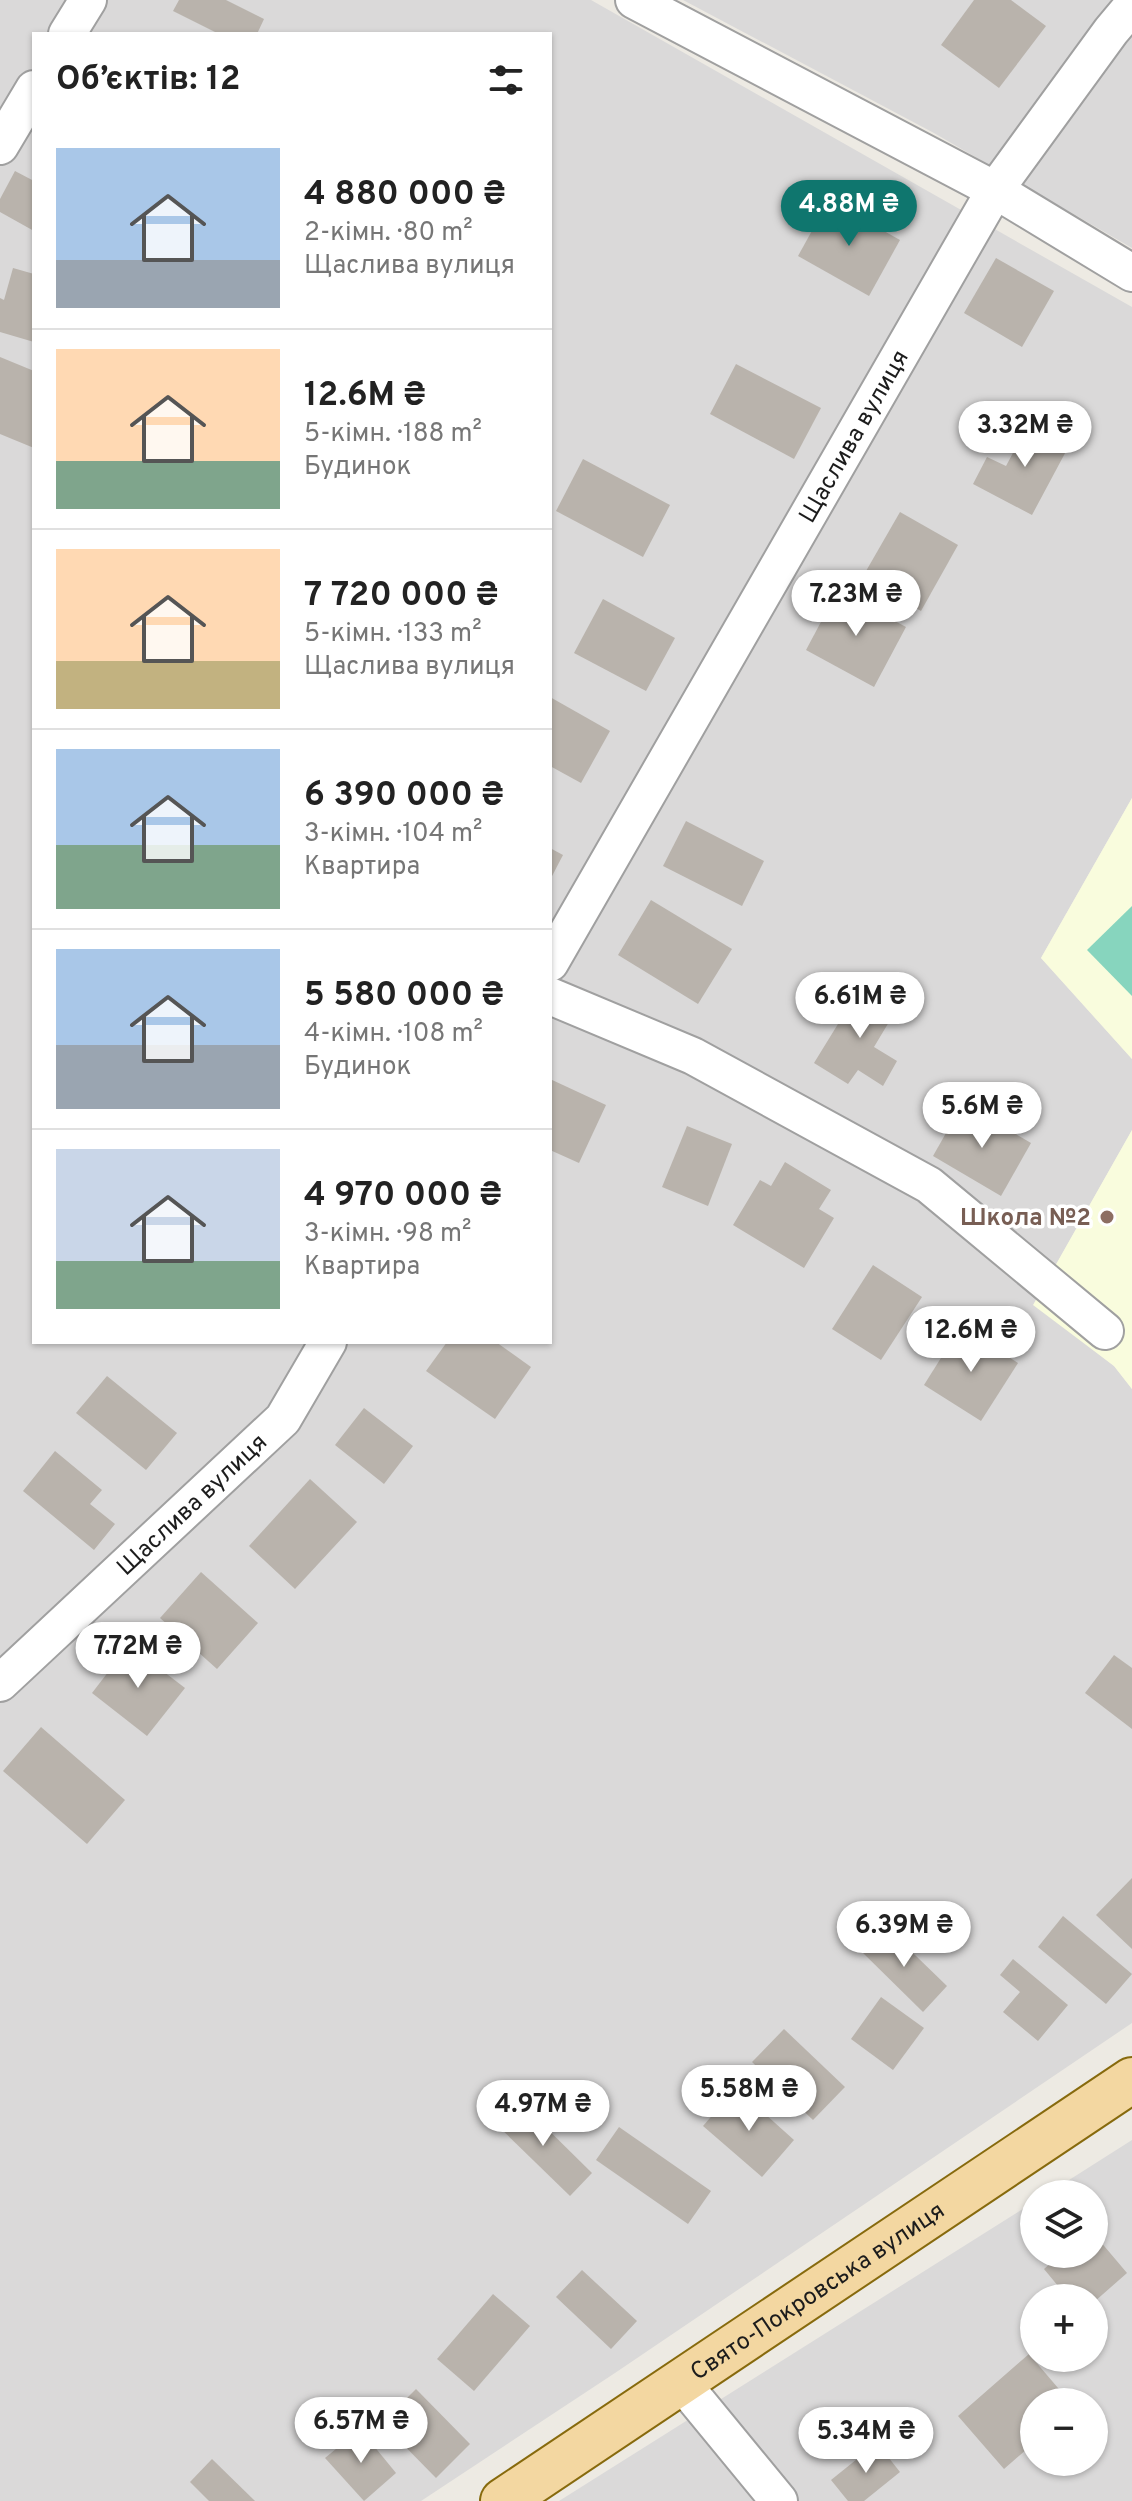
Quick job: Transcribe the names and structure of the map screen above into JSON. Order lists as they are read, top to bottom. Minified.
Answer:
{"streets":{"main road":["Свято-Покровська вулиця"],"street":["Щаслива вулиця"]},"places":["Школа №2"],"page":{"heading":"Об’єктів: 12","list":[{"name":"4 880 000 ₴","note":"2-кімн. · 80 m² · Щаслива вулиця"},{"name":"12.6M ₴","note":"5-кімн. · 188 m² · Будинок"},{"name":"7 720 000 ₴","note":"5-кімн. · 133 m² · Щаслива вулиця"},{"name":"6 390 000 ₴","note":"3-кімн. · 104 m² · Квартира"},{"name":"5 580 000 ₴","note":"4-кімн. · 108 m² · Будинок"},{"name":"4 970 000 ₴","note":"3-кімн. · 98 m² · Квартира"}],"price":["4.88M ₴","3.32M ₴","7.23M ₴","6.61M ₴","5.6M ₴","12.6M ₴","7.72M ₴","6.39M ₴","5.58M ₴","4.97M ₴","6.57M ₴","5.34M ₴"],"map_buttons":["+","−"]}}
